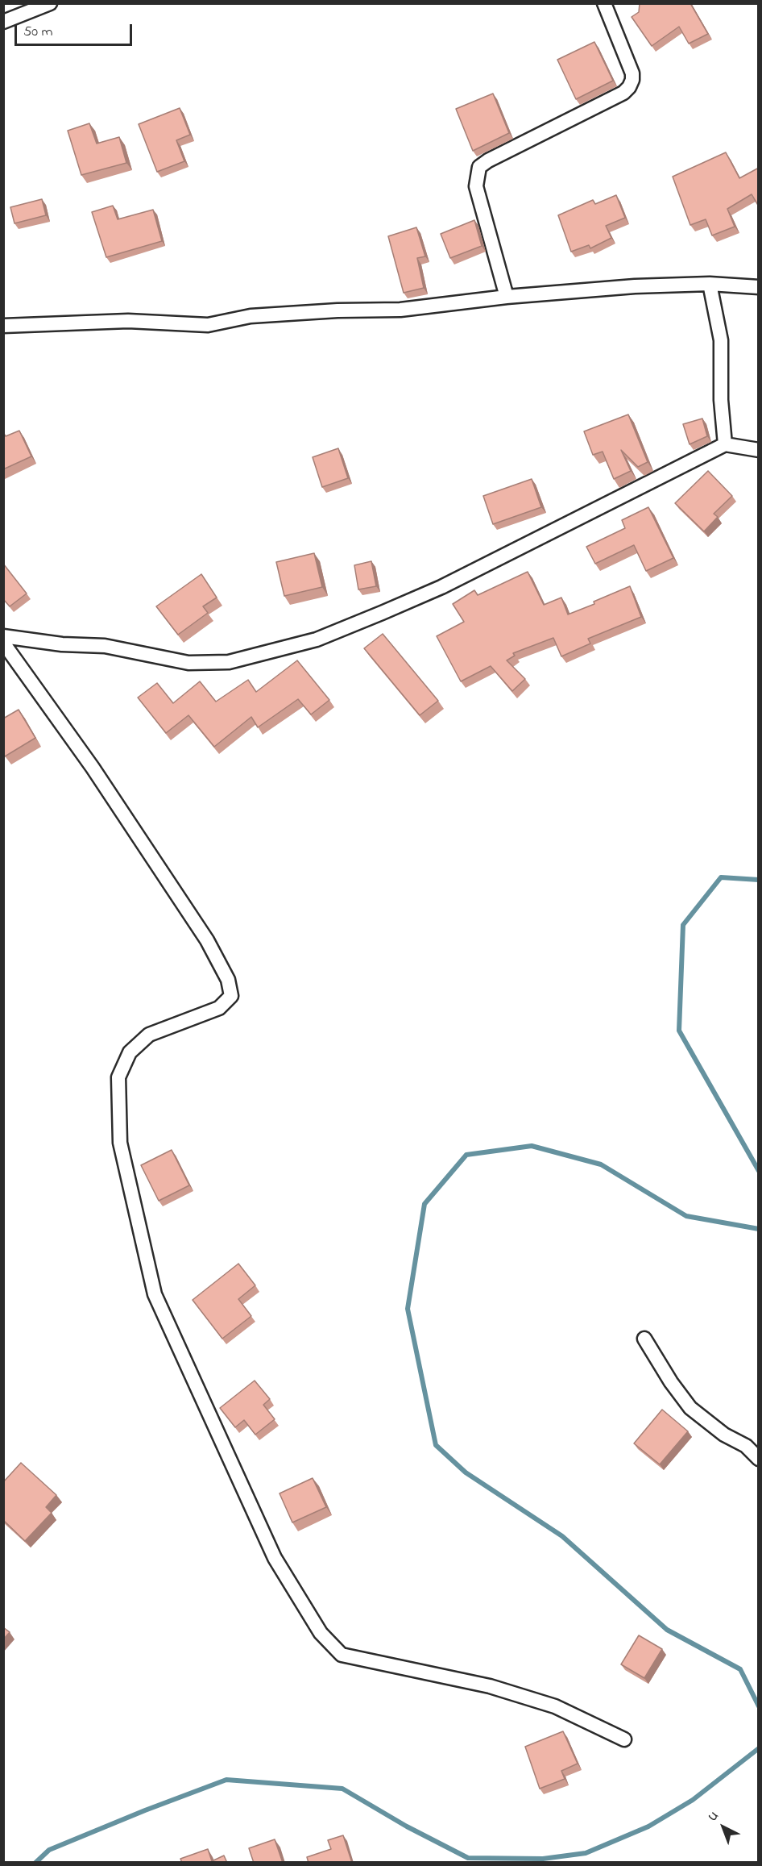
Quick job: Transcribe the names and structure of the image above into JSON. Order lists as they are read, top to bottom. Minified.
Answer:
{"scale_bar":"50 m","north":"top left"}
